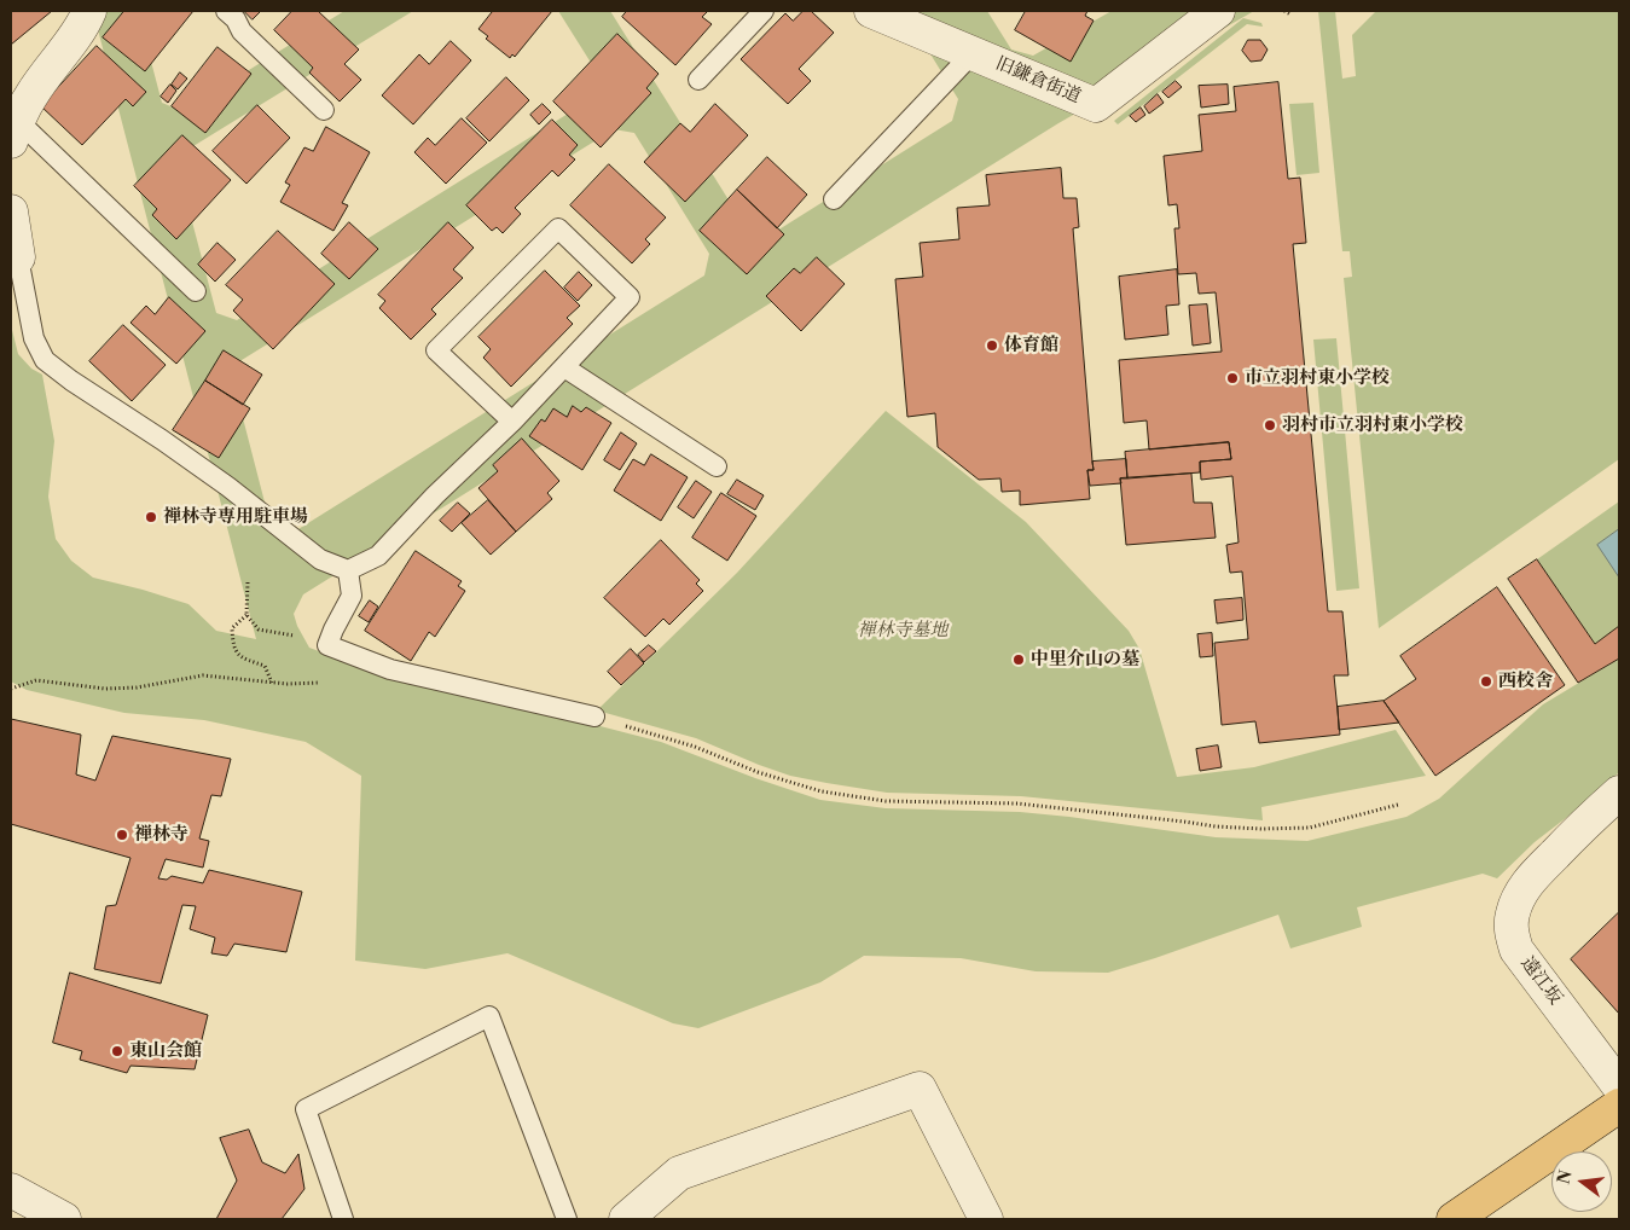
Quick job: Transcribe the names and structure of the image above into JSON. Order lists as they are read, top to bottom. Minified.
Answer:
{"streets":{"street":["旧鎌倉街道","遠江坂"]},"parks":["禅林寺墓地"],"places":["体育館","市立羽村東小学校","羽村市立羽村東小学校","禅林寺専用駐車場","中里介山の墓","西校舎","禅林寺","東山会館"],"north":"left"}
